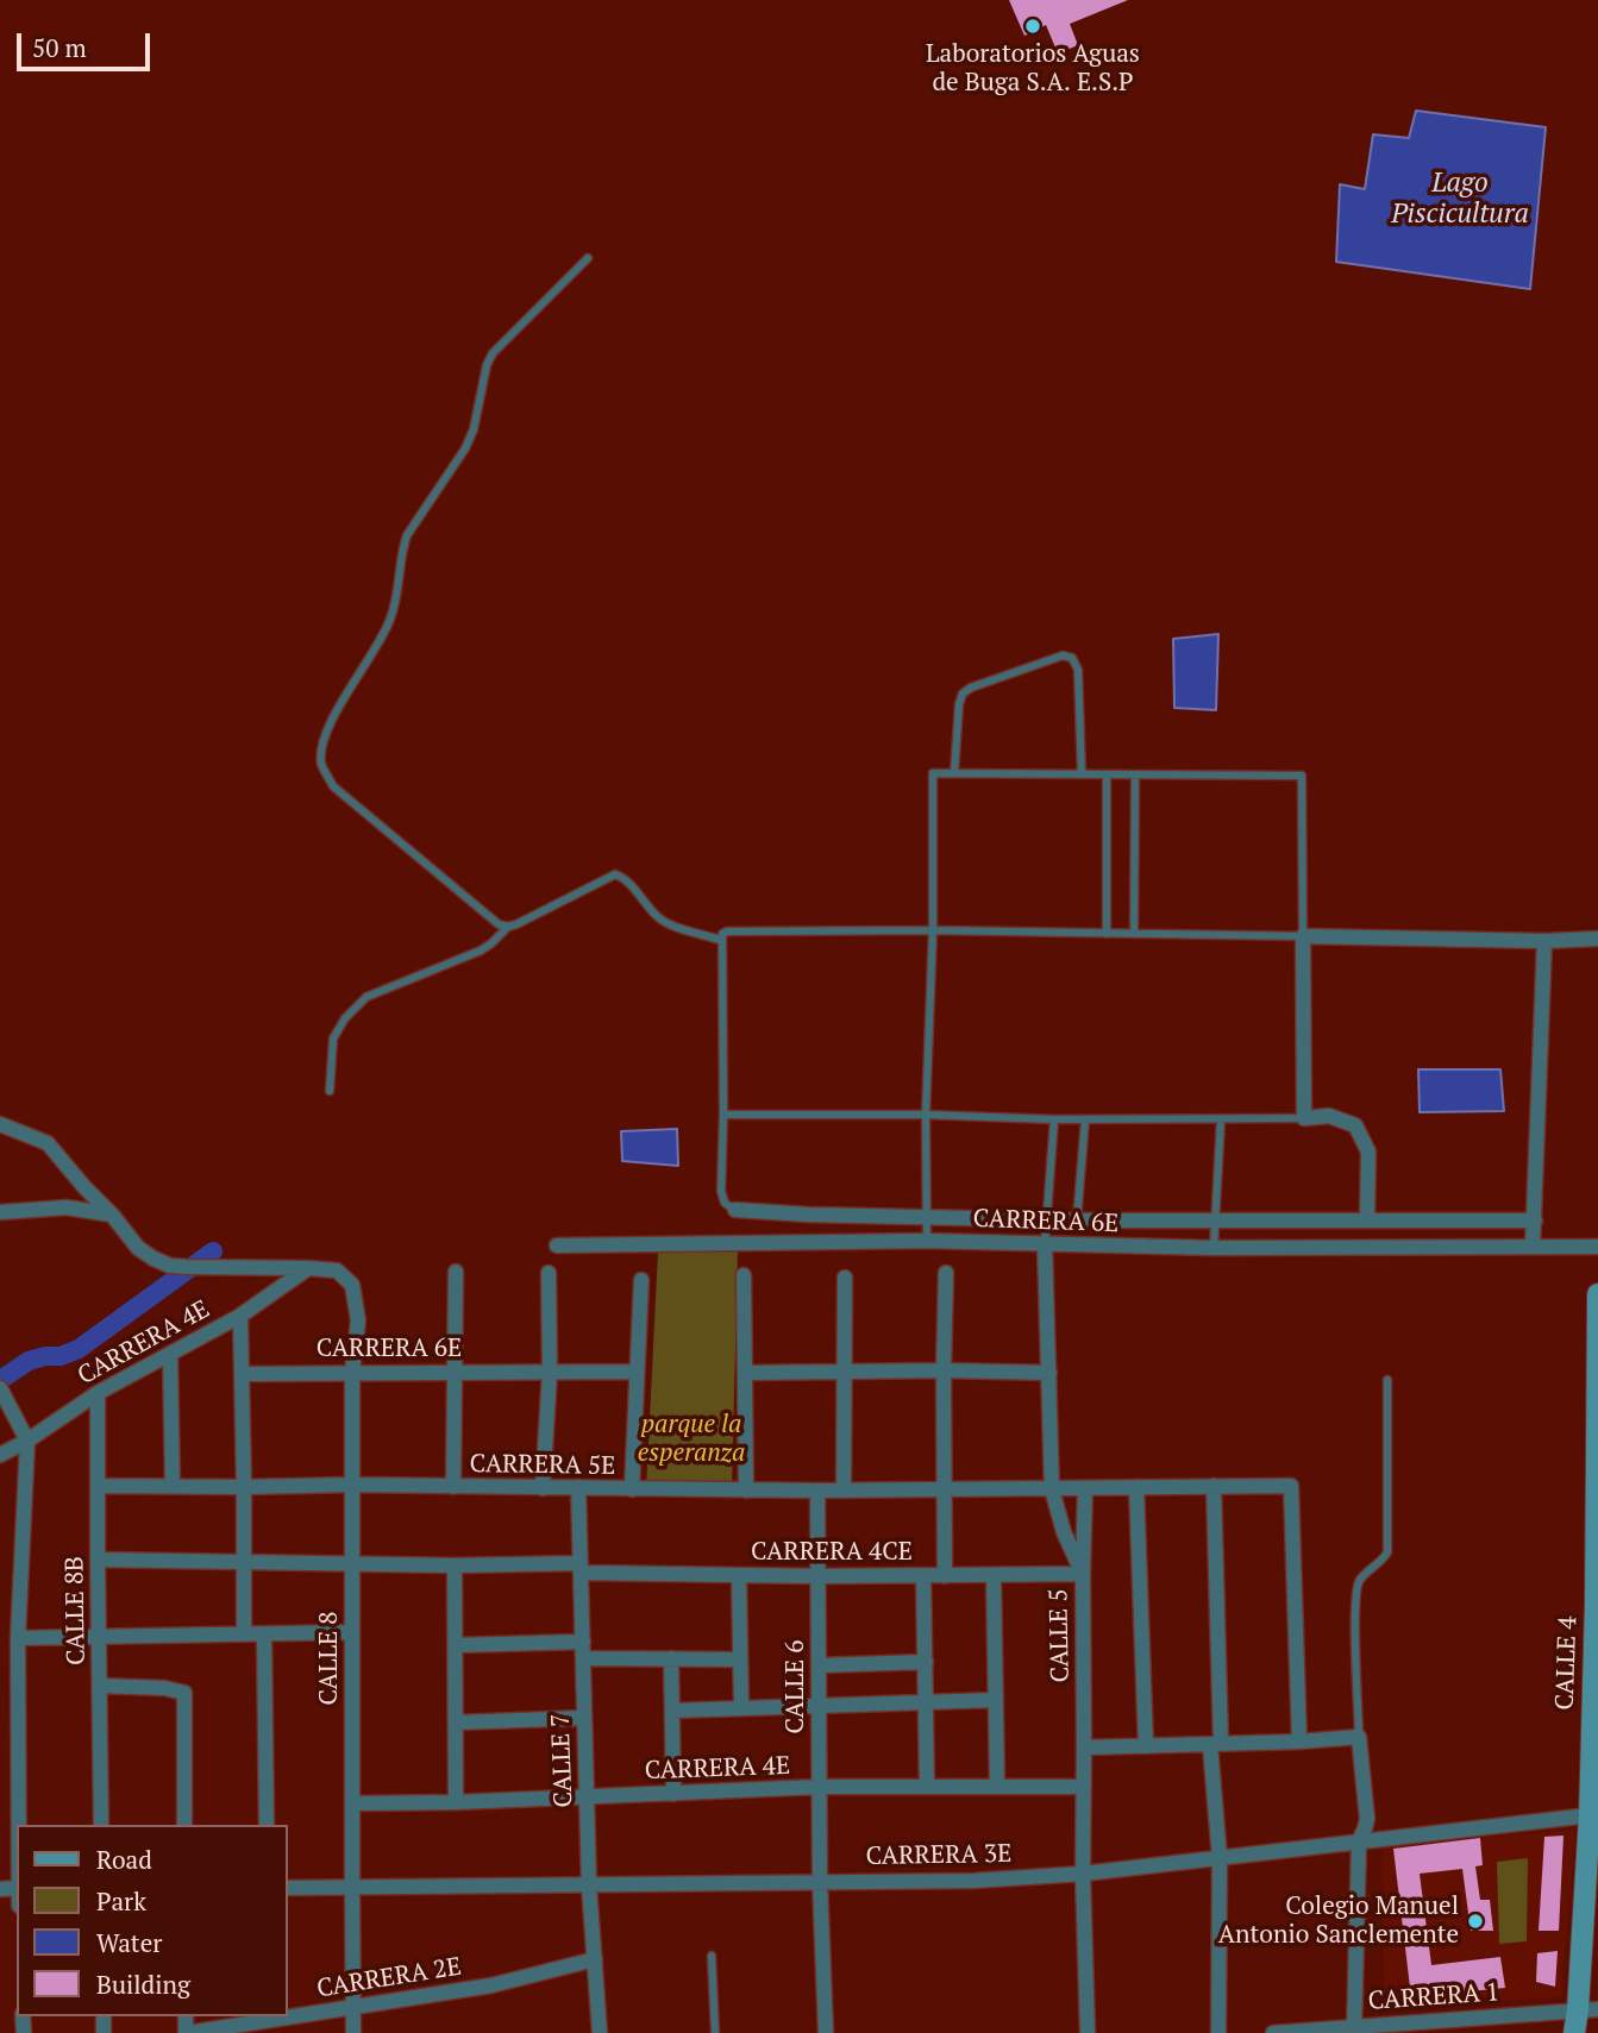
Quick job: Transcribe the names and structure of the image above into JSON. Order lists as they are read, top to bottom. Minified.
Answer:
{"streets":{"street":["CARRERA 6E","CARRERA 4E","CARRERA 5E","CARRERA 4CE","CALLE 8B","CALLE 5","CALLE 8","CALLE 4","CALLE 6","CALLE 7","CARRERA 3E","CARRERA 2E","CARRERA 1"]},"crossings":[["CARRERA 6E","CALLE 5"],["CARRERA 6E","CALLE 8"],["CARRERA 4E","CALLE 8B"],["CARRERA 4E","CALLE 5"],["CARRERA 4E","CALLE 8"],["CARRERA 4E","CALLE 6"],["CARRERA 4E","CALLE 7"],["CARRERA 5E","CALLE 8B"],["CARRERA 5E","CALLE 5"],["CARRERA 5E","CALLE 8"],["CARRERA 5E","CALLE 6"],["CARRERA 5E","CALLE 7"],["CARRERA 4CE","CALLE 8B"],["CARRERA 4CE","CALLE 5"],["CARRERA 4CE","CALLE 8"],["CARRERA 4CE","CALLE 6"],["CARRERA 4CE","CALLE 7"],["CALLE 5","CARRERA 3E"],["CALLE 8","CARRERA 3E"],["CALLE 8","CARRERA 2E"],["CALLE 4","CARRERA 3E"],["CALLE 4","CARRERA 1"],["CALLE 6","CARRERA 3E"],["CALLE 7","CARRERA 3E"],["CALLE 7","CARRERA 2E"]],"water":["Lago Piscicultura"],"parks":["parque la esperanza"],"places":["Laboratorios Aguas de Buga S.A. E.S.P","Colegio Manuel Antonio Sanclemente"],"legend":["Road","Park","Water","Building"],"scale_bar":"50 m"}
